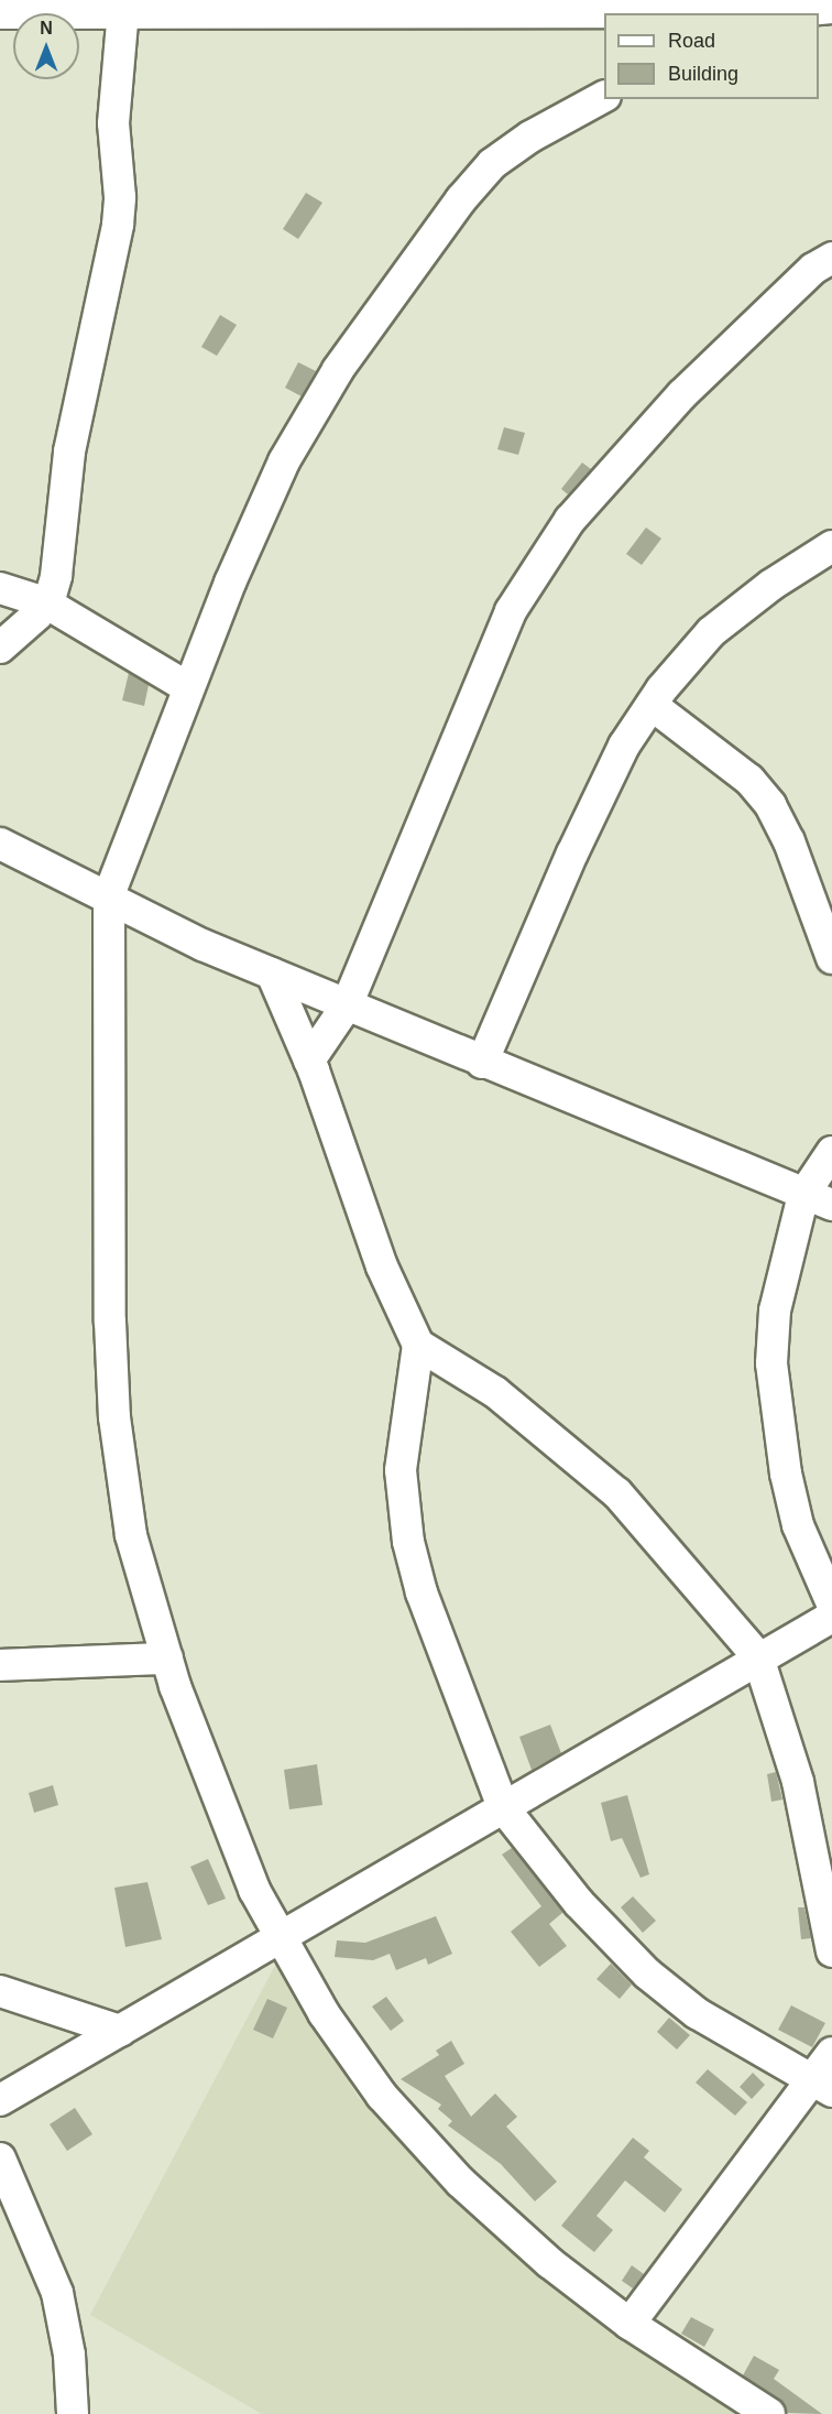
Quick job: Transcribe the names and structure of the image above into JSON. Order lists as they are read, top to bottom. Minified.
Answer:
{"legend":["Road","Building"],"north":"top"}
